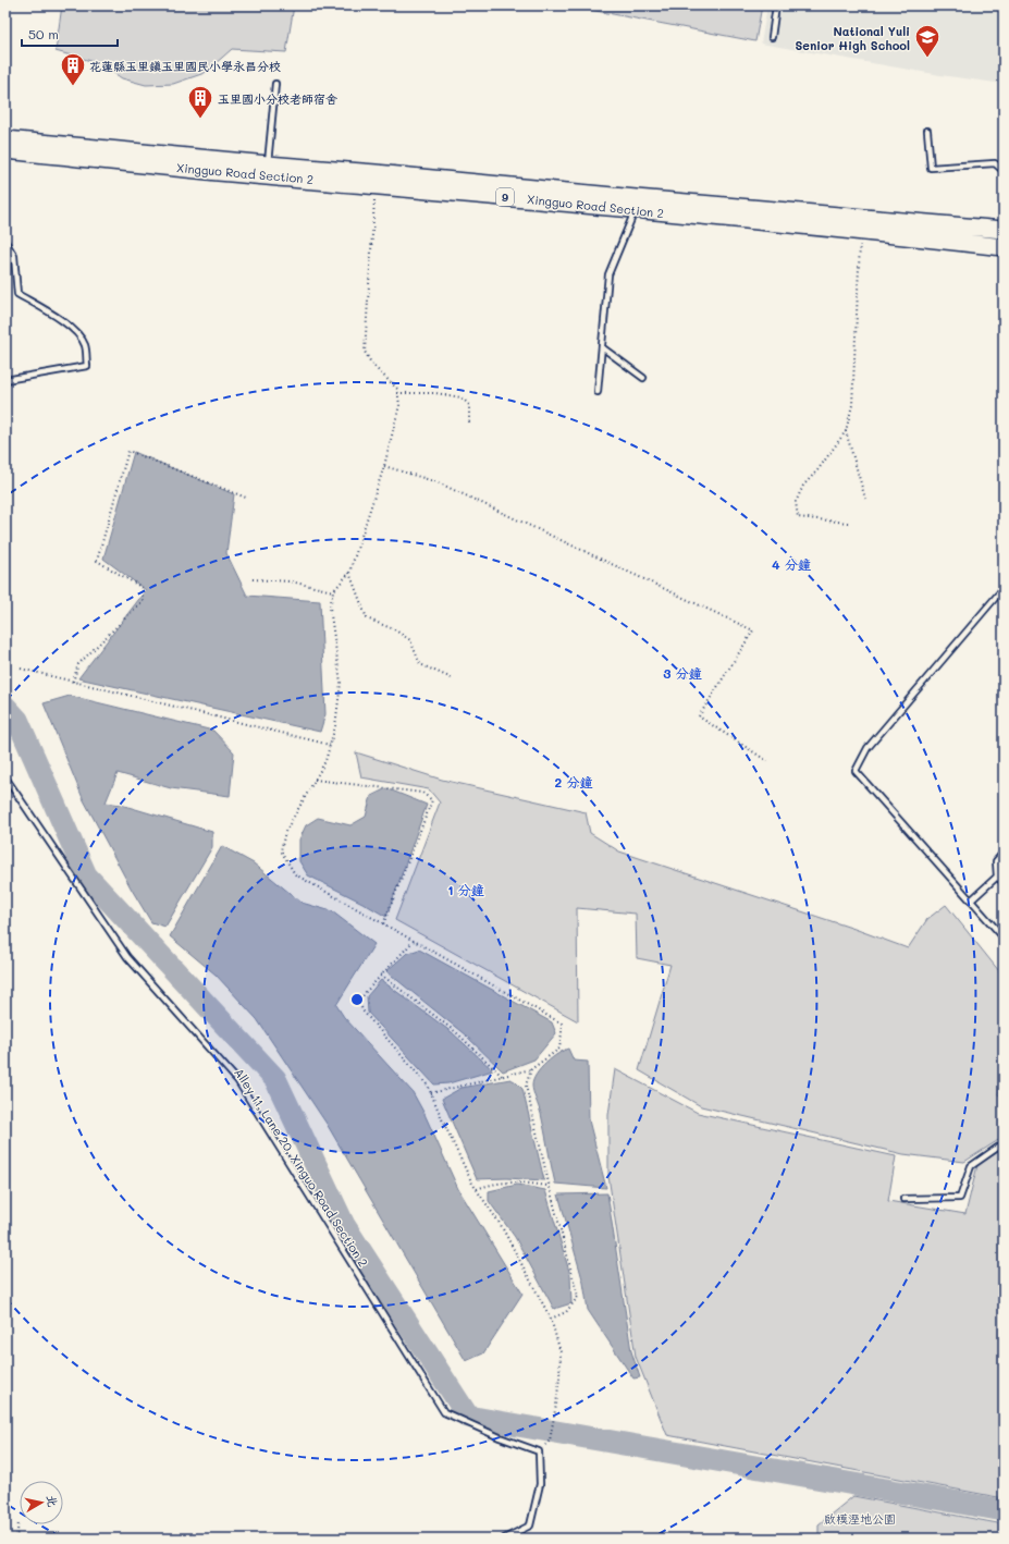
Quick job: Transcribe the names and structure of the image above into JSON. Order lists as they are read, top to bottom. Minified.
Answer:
{"streets":{"main road":["Xingguo Road Section 2","9"],"lane":["Alley 11, Lane 20, Xinguo Road Section 2"]},"parks":["啟模溼地公園"],"places":{"school or university":["National Yuli Senior High School"],"building":["花蓮縣玉里鎮玉里國民小學永昌分校","玉里國小分校老師宿舍"]},"scale_bar":"50 m","north":"right","rings":["4 分鐘","3 分鐘","2 分鐘","1 分鐘"]}
